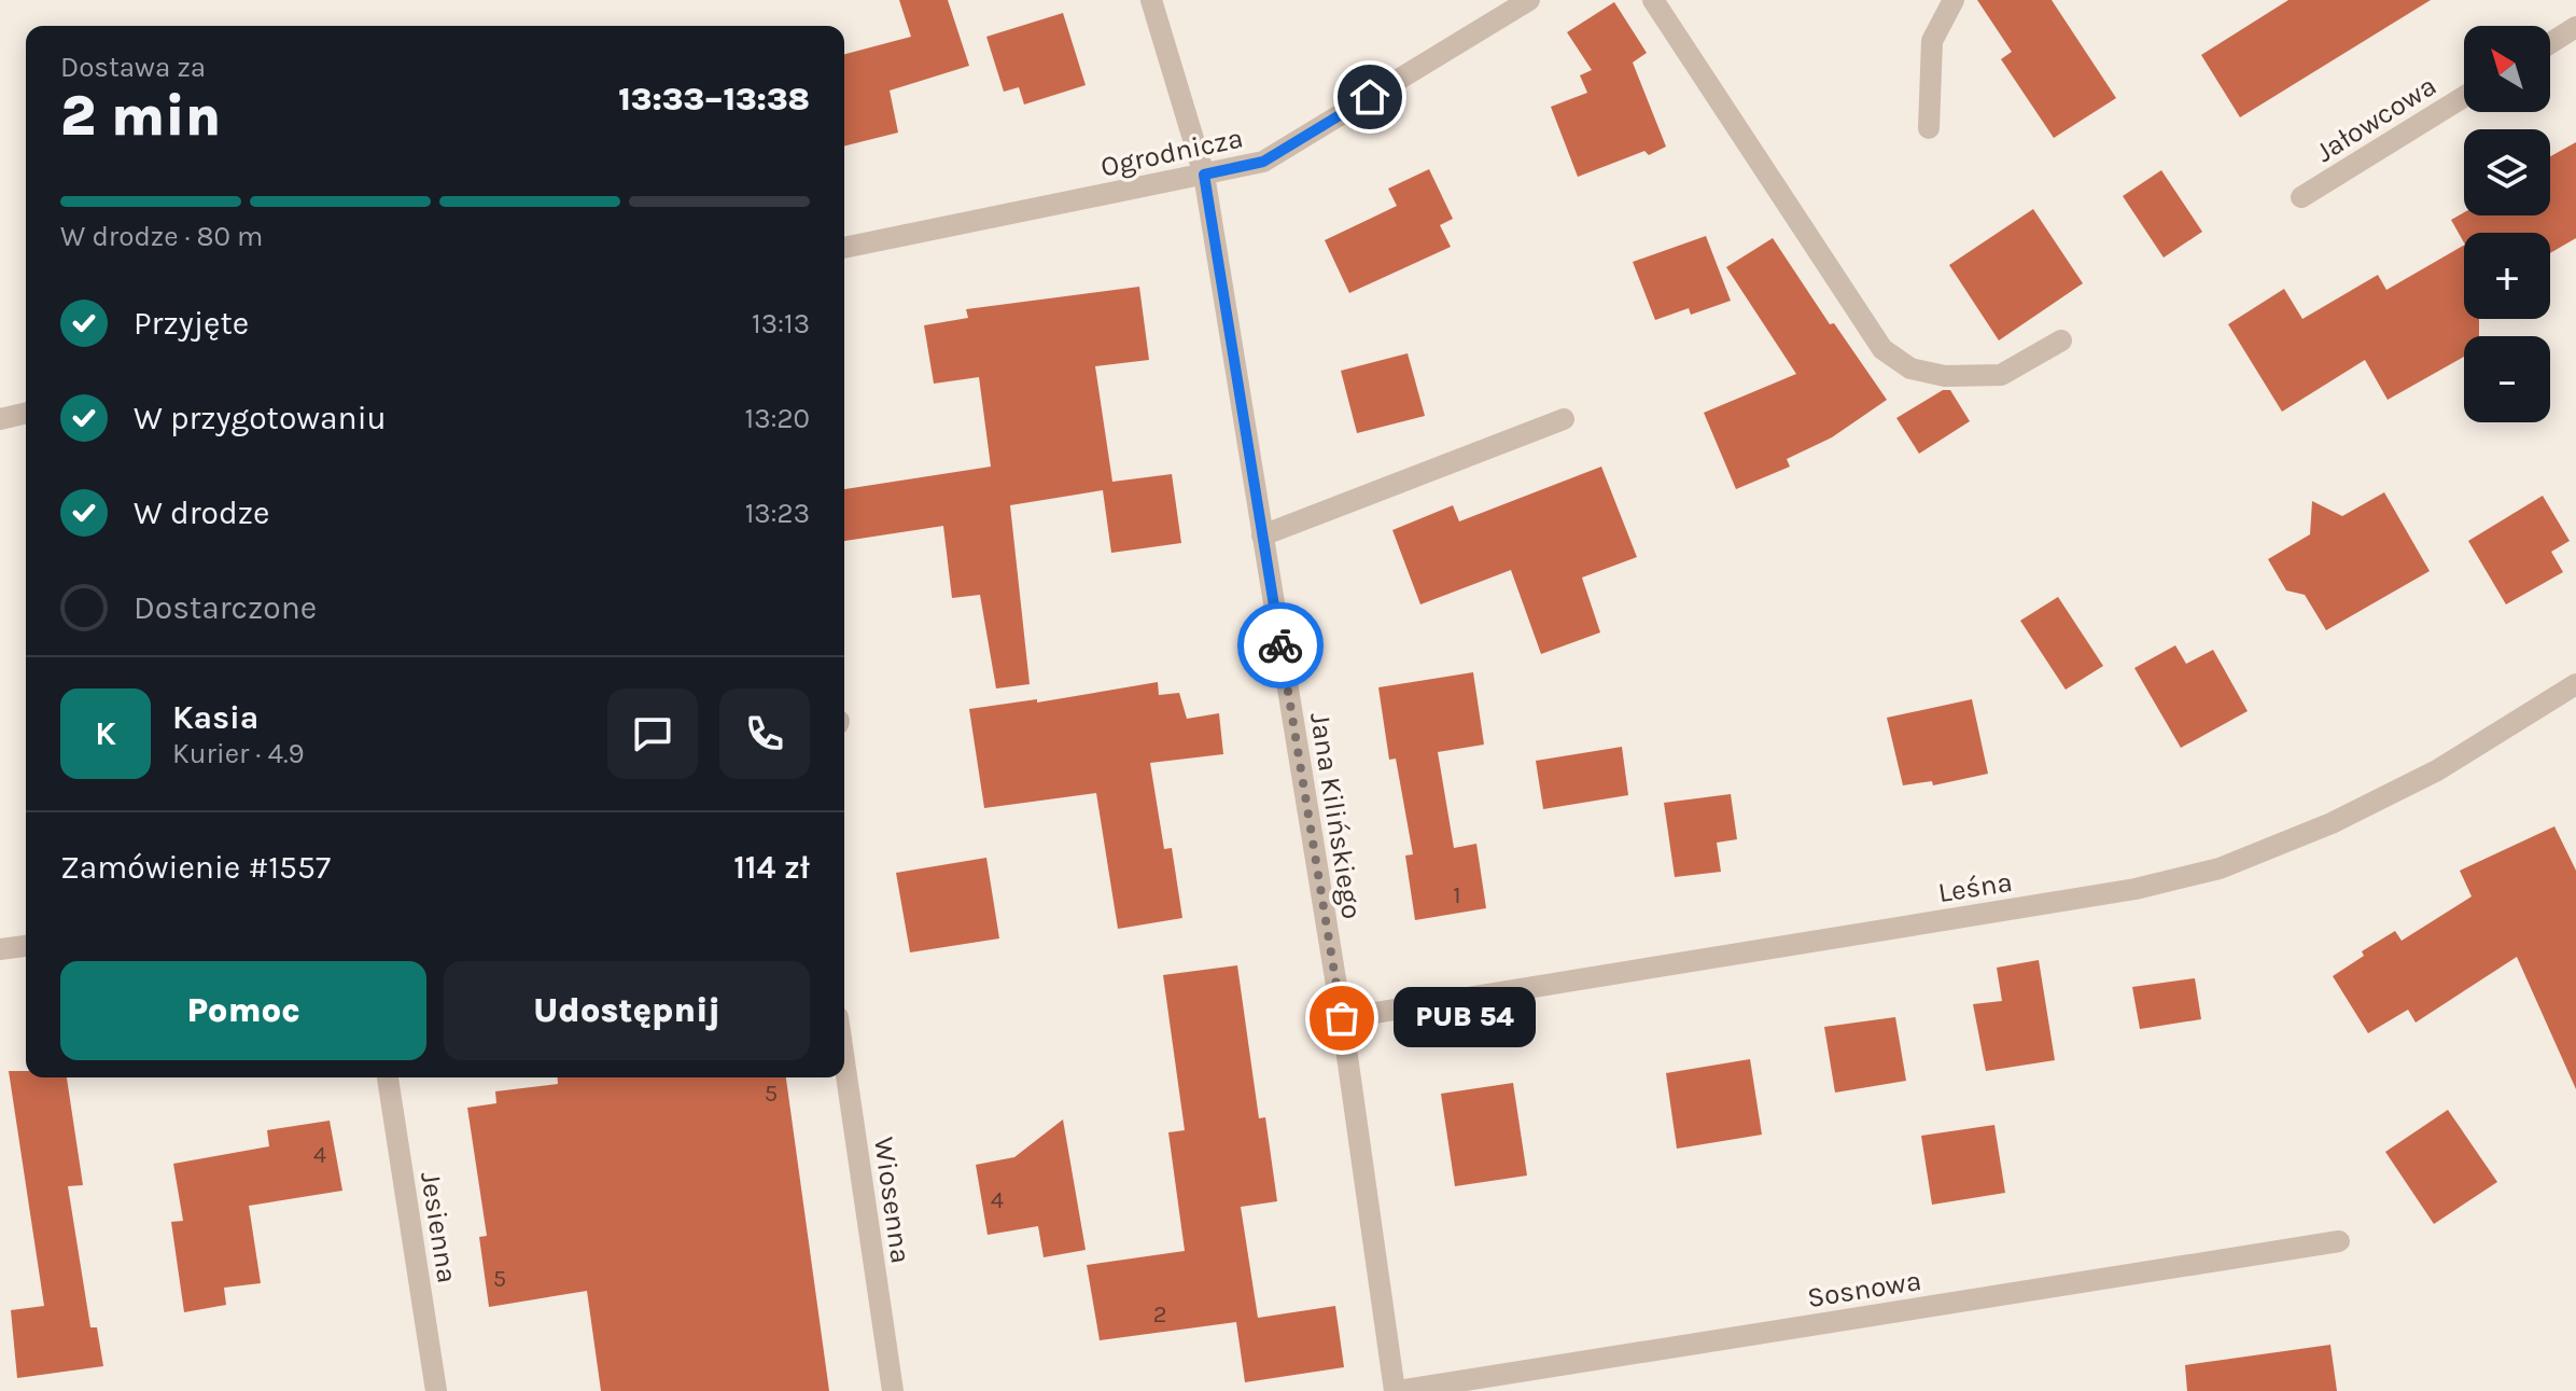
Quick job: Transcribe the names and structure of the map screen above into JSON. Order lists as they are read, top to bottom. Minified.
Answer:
{"streets":{"street":["Jałowcowa","Ogrodnicza","Jana Kilińskiego","Leśna","Wiosenna","Jesienna","Sosnowa"]},"crossings":[["Ogrodnicza","Jana Kilińskiego"],["Jana Kilińskiego","Leśna"],["Jana Kilińskiego","Sosnowa"]],"places":["PUB 54"],"house_numbers":["1","5","4","4","5","2"],"north":"top left","page":{"map_buttons":["+","−"],"heading":["2 min","Dostawa za","13:33–13:38"],"panel":["Kasia","Kurier · 4.9","Zamówienie #1557","114 zł"],"bar":"W drodze · 80 m","list":[["Przyjęte","13:13"],["W przygotowaniu","13:20"],["W drodze","13:23"],"Dostarczone"],"round":"K","buttons":["Pomoc","Udostępnij"],"bubble":"PUB 54"}}
